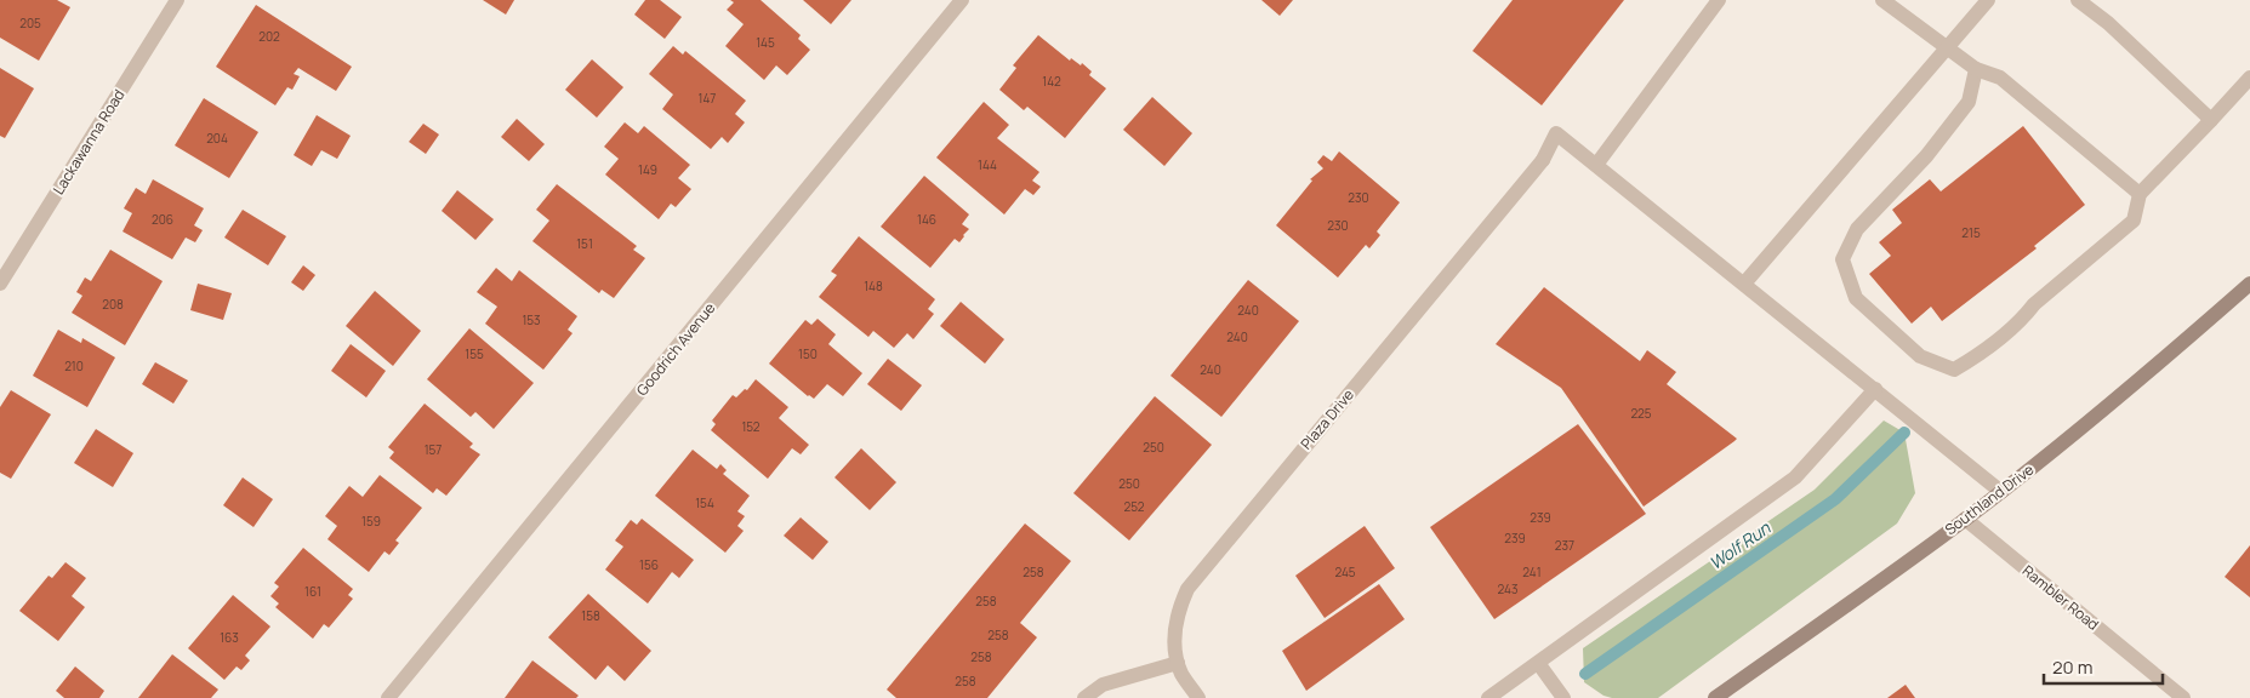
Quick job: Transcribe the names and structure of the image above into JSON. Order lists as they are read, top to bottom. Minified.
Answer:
{"streets":{"main road":["Southland Drive"],"street":["Lackawanna Road","Goodrich Avenue","Plaza Drive","Rambler Road"]},"crossings":[["Southland Drive","Rambler Road"]],"water":["Wolf Run"],"house_numbers":["205","202","145","142","147","204","144","149","230","206","146","230","215","151","148","208","240","153","240","155","150","210","240","225","152","250","157","250","154","252","239","159","239","237","156","258","245","241","243","161","258","158","258","163","258","258"],"scale_bar":"20 m"}
